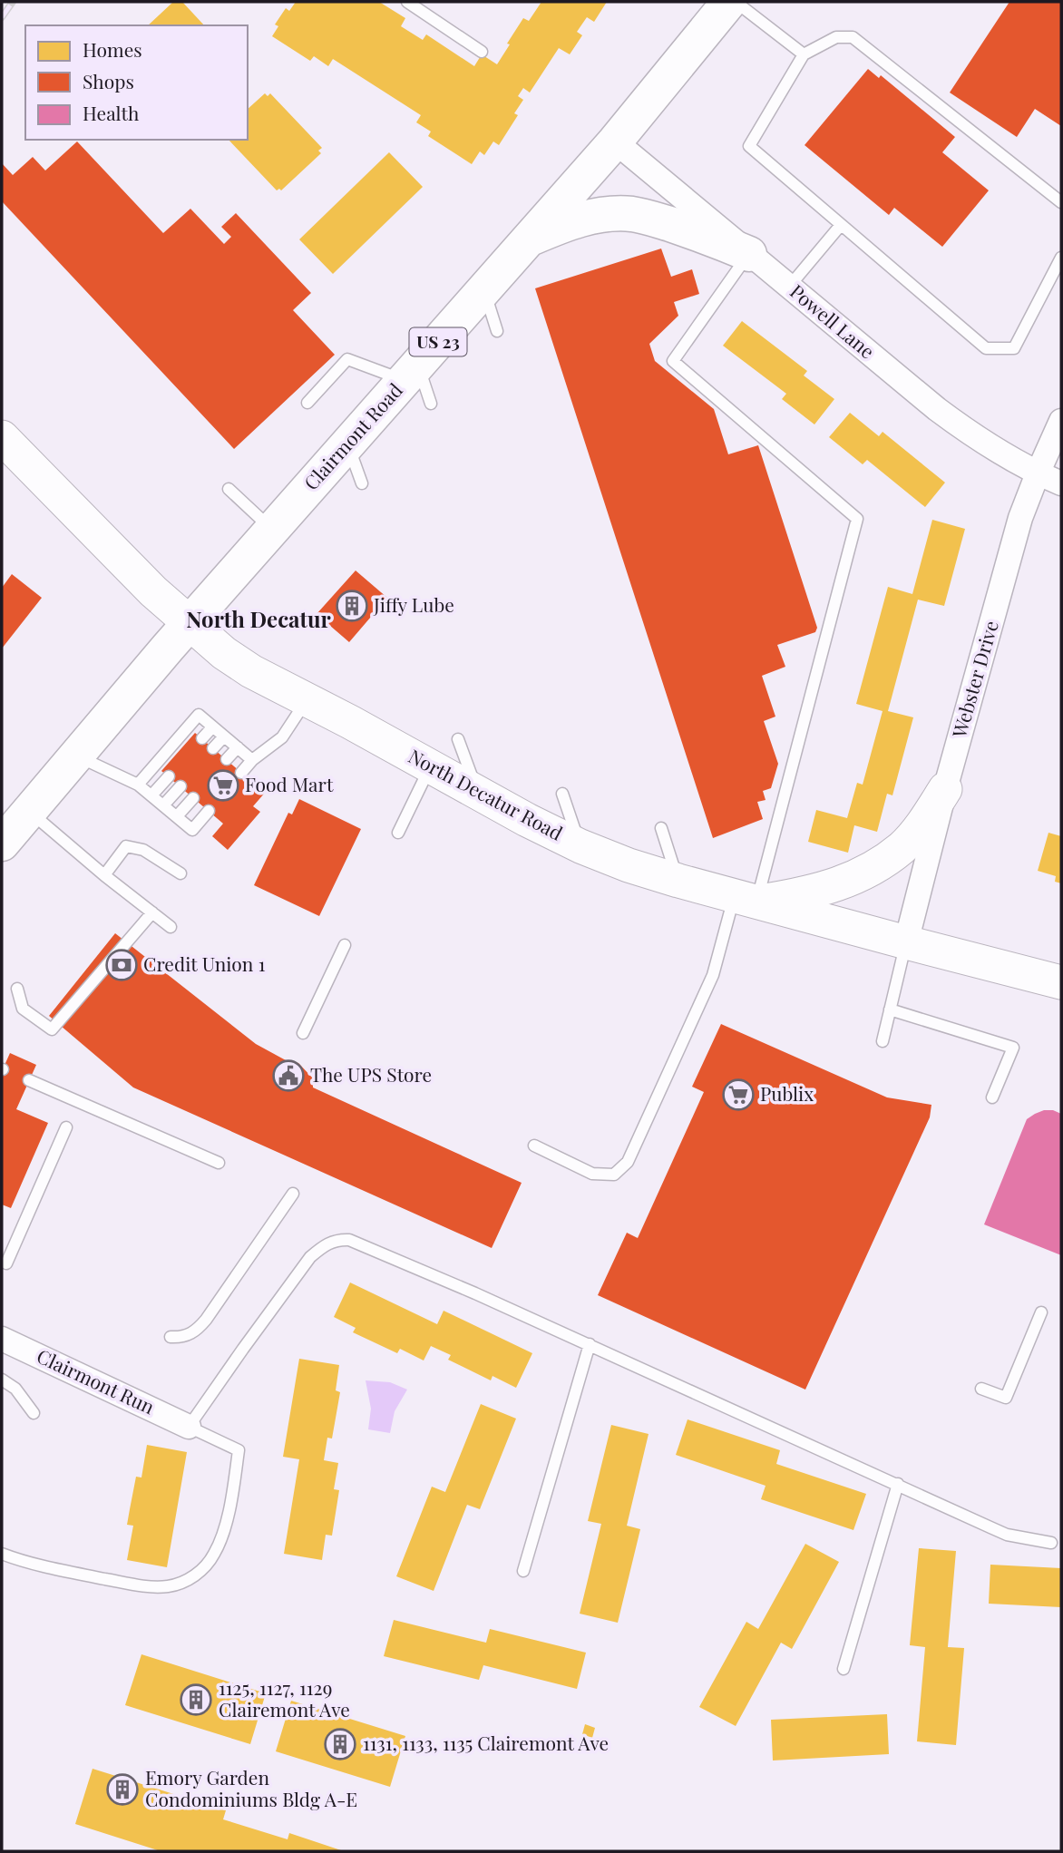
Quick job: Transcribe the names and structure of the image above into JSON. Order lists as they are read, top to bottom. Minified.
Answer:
{"streets":{"main road":["US 23","Clairmont Road","North Decatur Road"],"street":["Powell Lane","Webster Drive","Clairmont Run"]},"crossings":[["Powell Lane","Clairmont Road"],["Powell Lane","Webster Drive"],["Clairmont Road","North Decatur Road"],["Webster Drive","North Decatur Road"]],"districts":["North Decatur"],"places":{"building":["Jiffy Lube","1125, 1127, 1129 Clairemont Ave","1131, 1133, 1135 Clairemont Ave","Emory Garden Condominiums Bldg A-E"],"supermarket":["Food Mart","Publix"],"bank":["Credit Union 1"],"public building":["The UPS Store"]},"legend":["Homes","Shops","Health"]}
